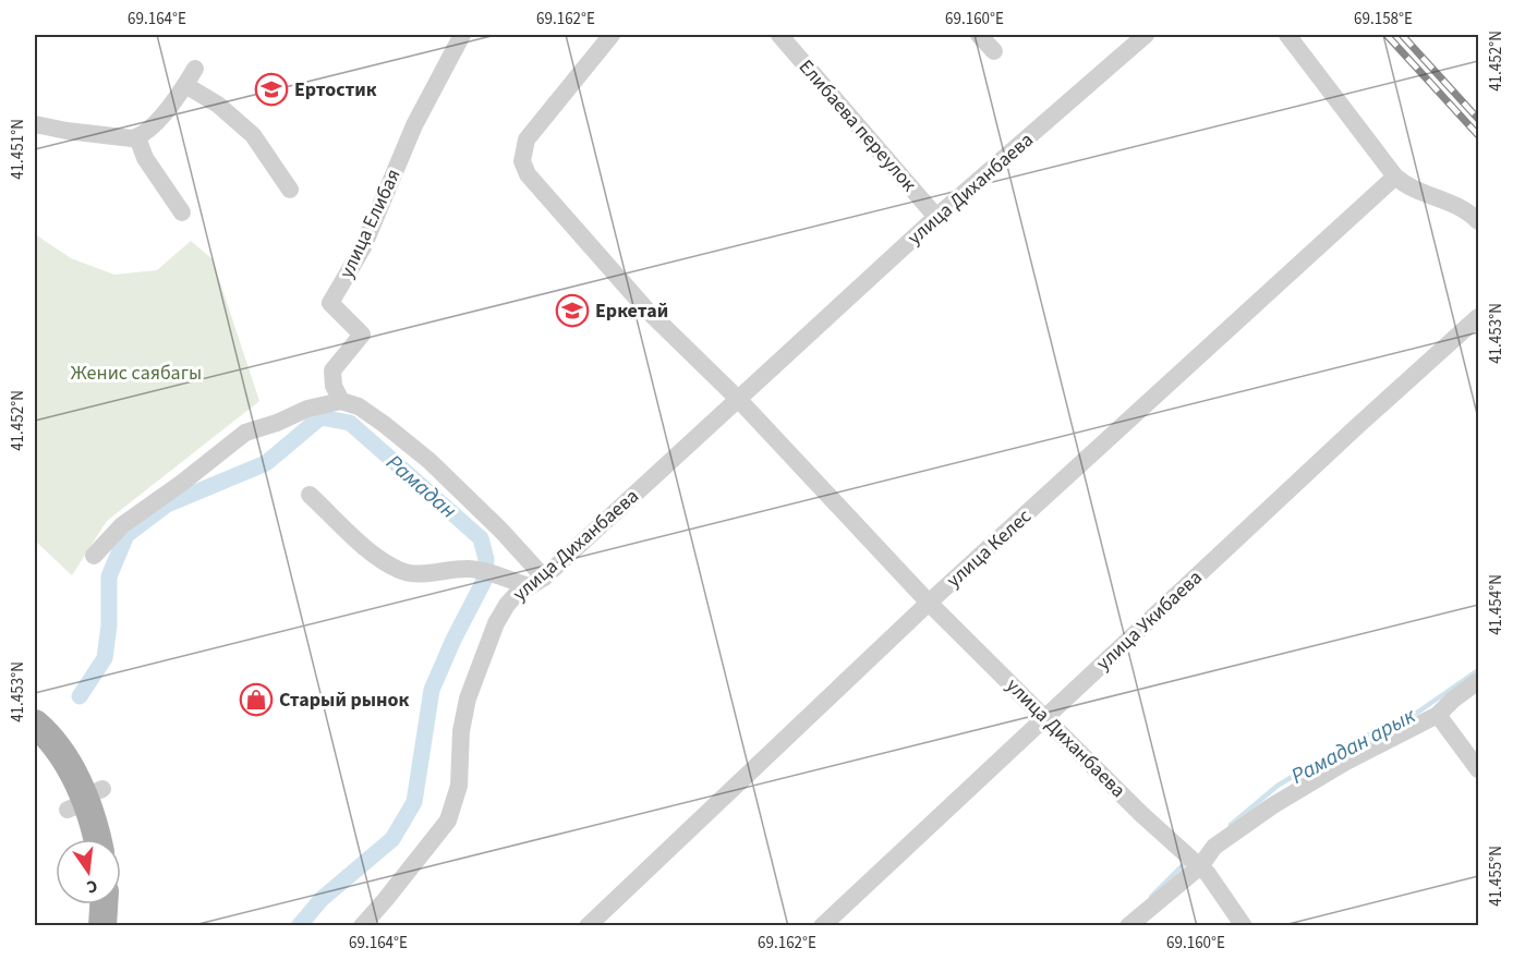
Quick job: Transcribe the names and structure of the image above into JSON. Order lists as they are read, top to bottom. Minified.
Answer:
{"streets":{"street":["Елибаева переулок","улица Диханбаева","улица Елибая","улица Келес","улица Укибаева"]},"crossings":[["Елибаева переулок","улица Диханбаева"],["улица Диханбаева","улица Келес"],["улица Диханбаева","улица Укибаева"]],"water":["Рамадан","Рамадан арык"],"parks":["Женис саябагы"],"places":{"school or university":["Ертостик","Еркетай"],"shop":["Старый рынок"]},"north":"bottom","coordinates":["69.164°E","69.162°E","69.160°E","69.158°E","41.452°N","41.451°N","41.453°N","41.454°N","41.455°N"]}
